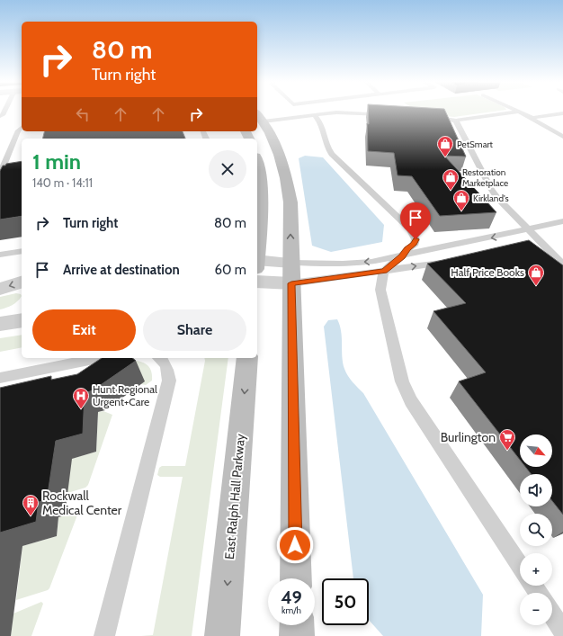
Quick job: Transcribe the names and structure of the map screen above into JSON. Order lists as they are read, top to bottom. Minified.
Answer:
{"streets":{"main road":["East Ralph Hall Parkway"]},"places":{"shop":["PetSmart","Restoration Marketplace","Kirkland's","Half Price Books"],"hospital":["Hunt Regional Urgent+Care"],"supermarket":["Burlington"],"building":["Rockwall Medical Center"]},"north":"bottom right","page":{"turn":["80 m","Turn right"],"heading":["1 min","140 m · 14:11"],"list":[{"name":"Turn right","value":"80 m"},{"name":"Arrive at destination","value":"60 m"}],"buttons":["Exit","Share"],"map_buttons":["+","−"],"speed":"49 km/h","limit":"50"}}
